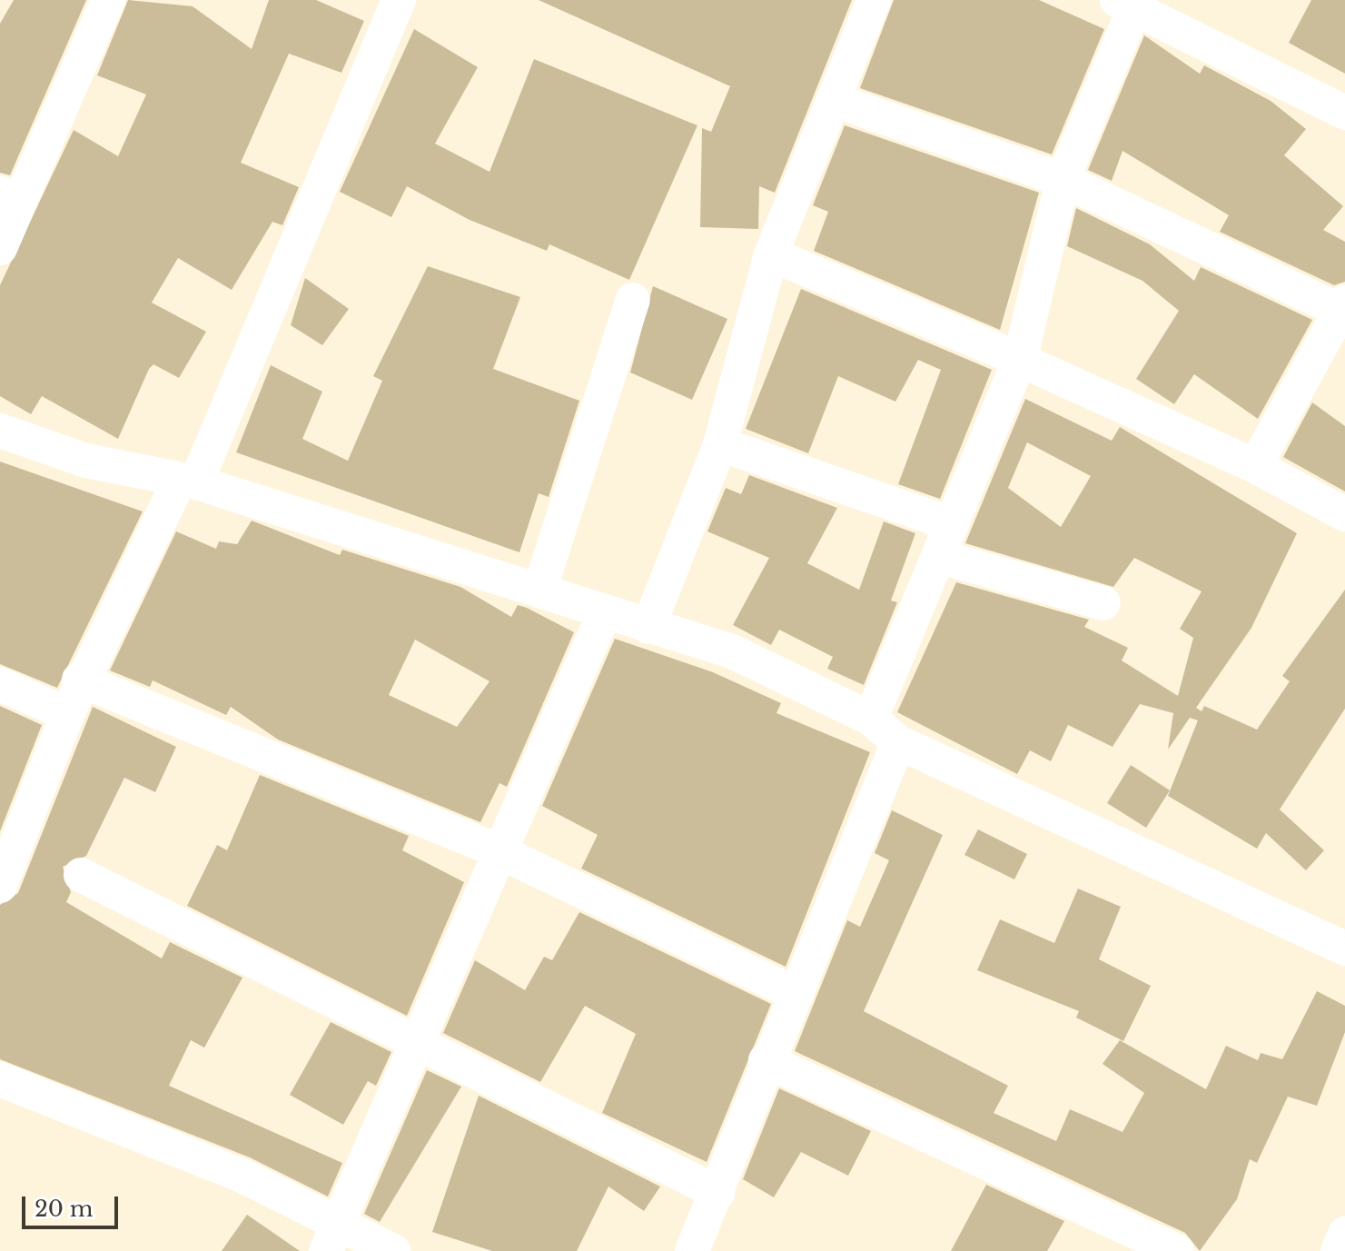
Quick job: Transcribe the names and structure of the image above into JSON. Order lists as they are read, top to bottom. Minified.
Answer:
{"scale_bar":"20 m"}
